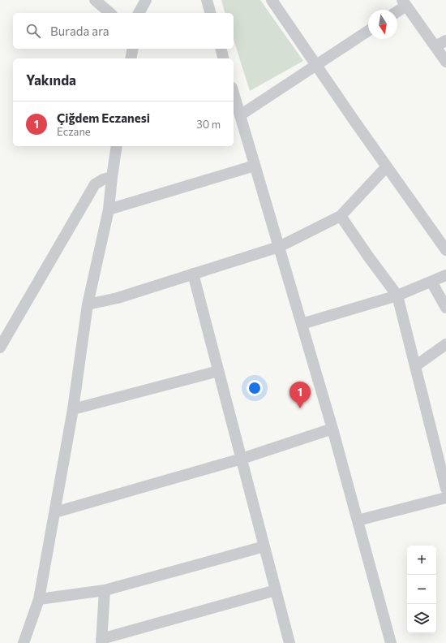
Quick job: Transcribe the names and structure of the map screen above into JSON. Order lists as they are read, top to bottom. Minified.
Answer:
{"north":"bottom","page":{"search":"Burada ara","heading":"Yakında","list":[{"mark":"1","name":"Çiğdem Eczanesi","note":"Eczane","value":"30 m"}],"pins":"1","map_buttons":["+","−"]}}
